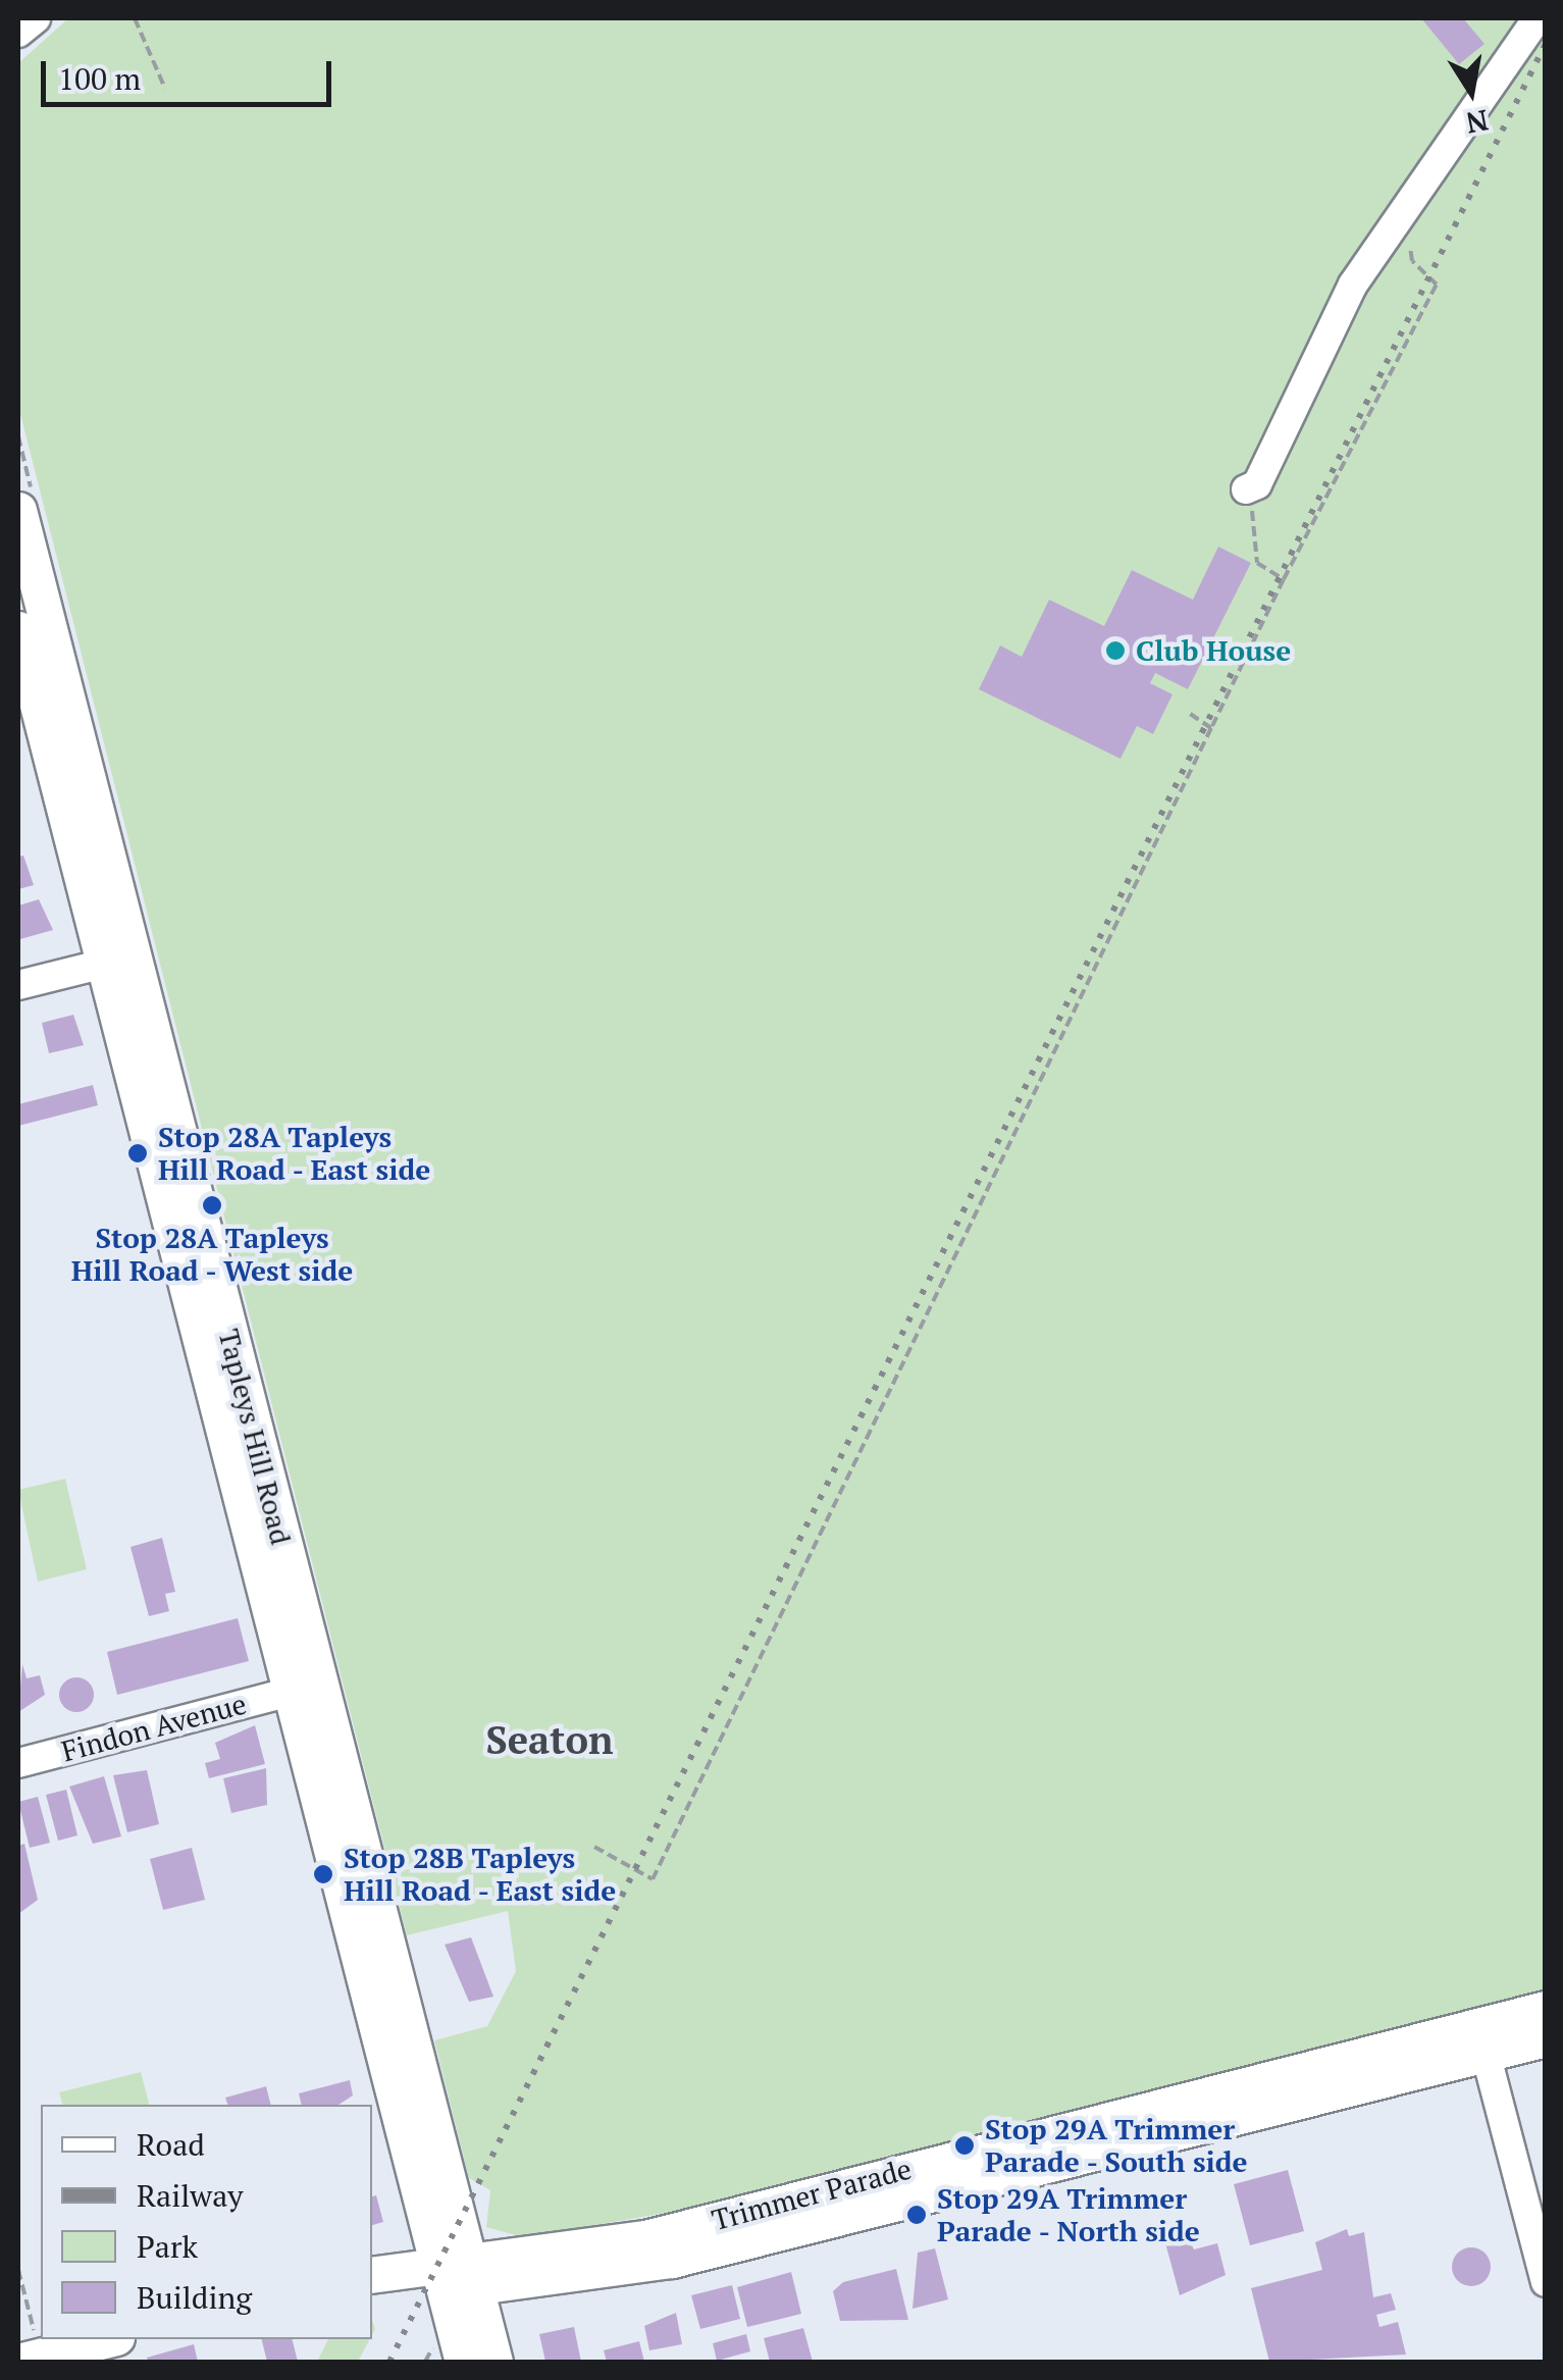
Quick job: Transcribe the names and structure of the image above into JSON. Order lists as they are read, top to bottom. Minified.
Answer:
{"streets":{"main road":["Tapleys Hill Road","Trimmer Parade"],"street":["Findon Avenue"]},"crossings":[["Tapleys Hill Road","Findon Avenue"],["Tapleys Hill Road","Trimmer Parade"]],"districts":["Seaton"],"places":["Club House","Stop 28A Tapleys Hill Road - East side","Stop 28A Tapleys Hill Road - West side","Stop 28B Tapleys Hill Road - East side","Stop 29A Trimmer Parade - South side","Stop 29A Trimmer Parade - North side"],"legend":["Road","Railway","Park","Building"],"scale_bar":"100 m","north":"bottom"}
